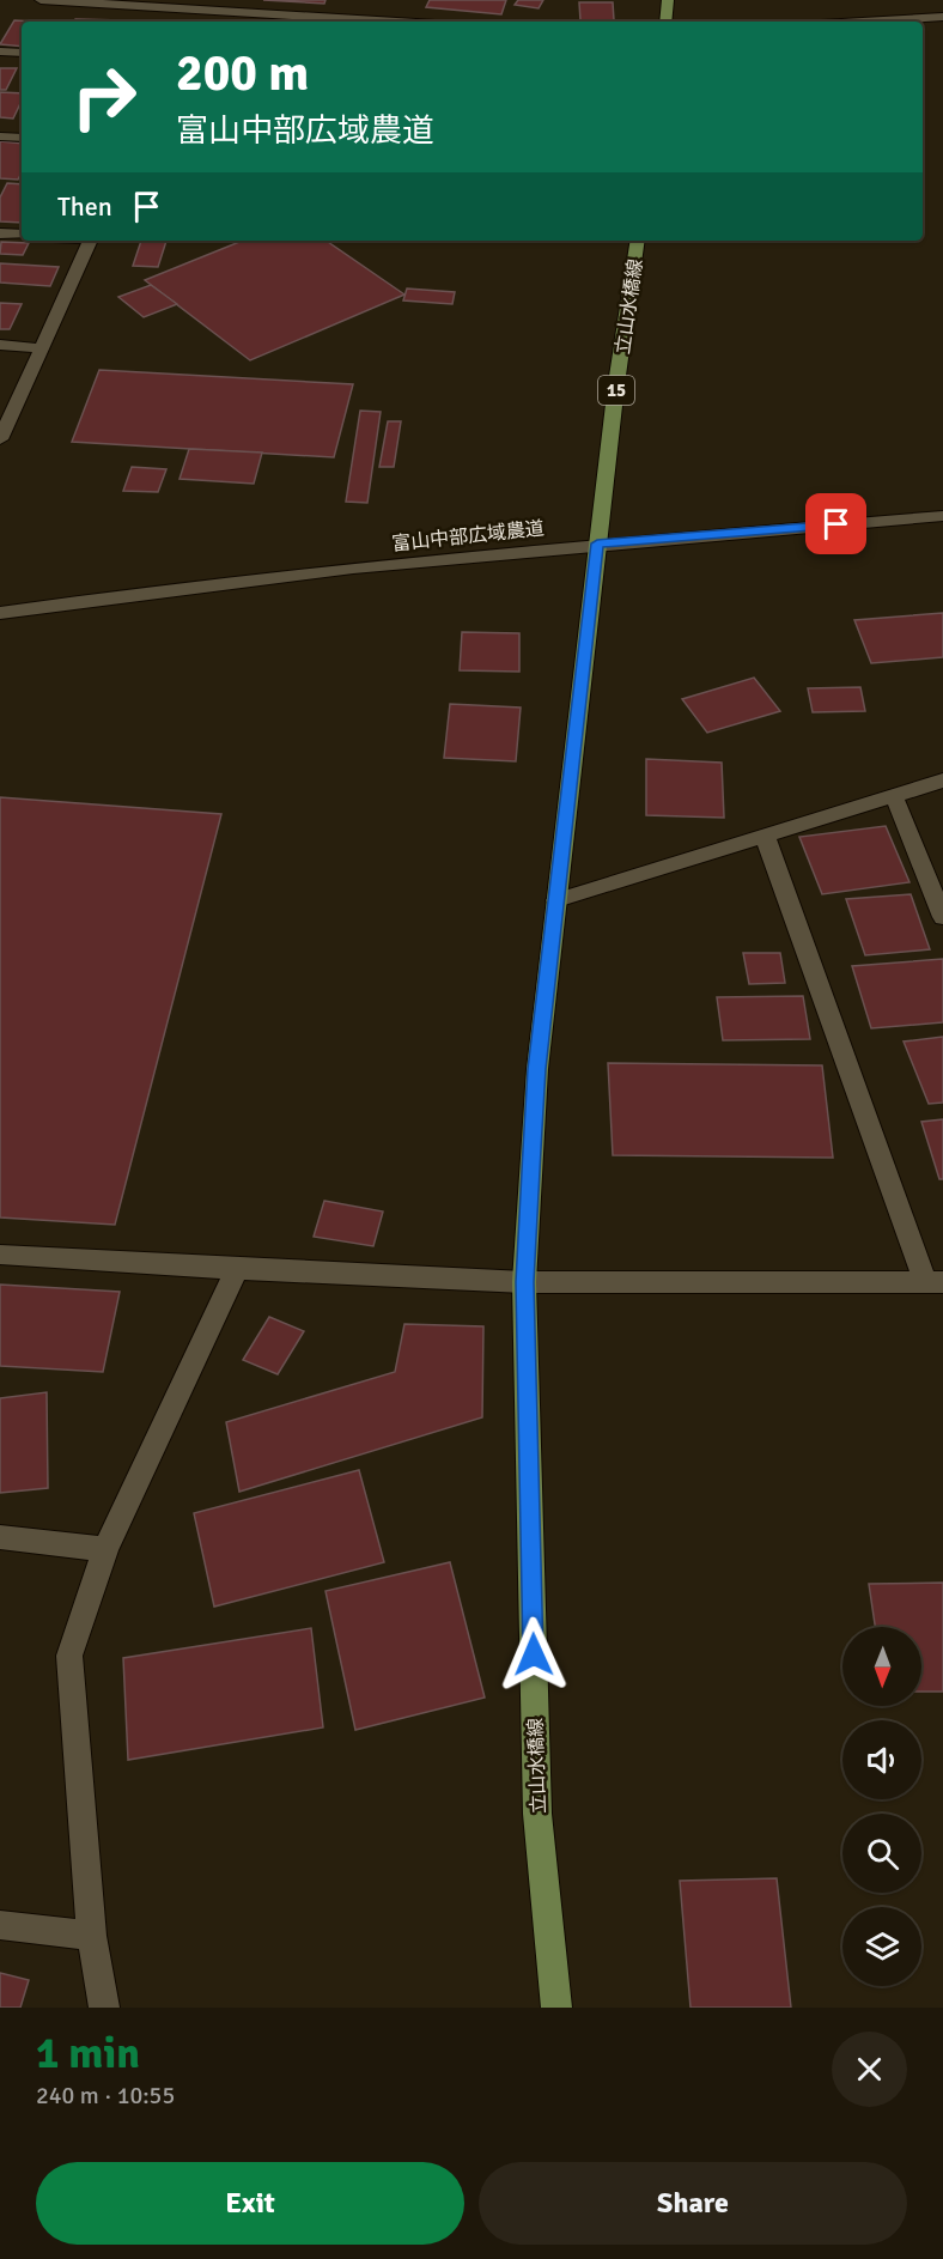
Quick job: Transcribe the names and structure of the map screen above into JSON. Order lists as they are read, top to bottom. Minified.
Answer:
{"streets":{"main road":["立山水橋線","15"],"street":["富山中部広域農道"]},"crossings":[["立山水橋線","富山中部広域農道"]],"north":"bottom","page":{"turn":["200 m","富山中部広域農道"],"then":"Then","heading":["1 min","240 m · 10:55"],"buttons":["Exit","Share"]}}
